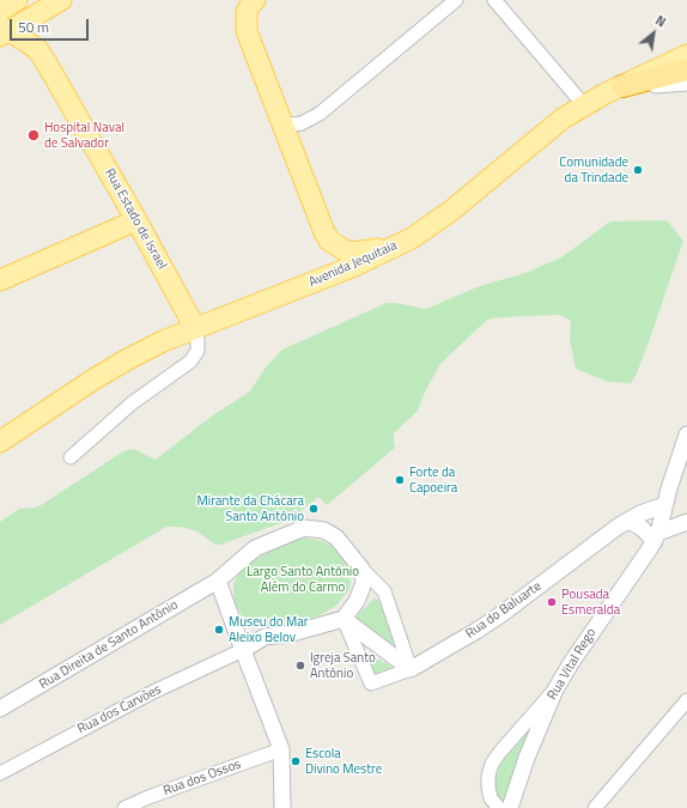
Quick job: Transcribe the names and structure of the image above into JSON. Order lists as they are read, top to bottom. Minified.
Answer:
{"streets":{"main road":["Rua Estado de Israel","Avenida Jequitaia"],"street":["Rua do Baluarte","Rua Direita de Santo Antônio","Rua Vital Rego","Rua dos Carvões","Rua dos Ossos"]},"crossings":[["Rua Estado de Israel","Avenida Jequitaia"]],"parks":["Largo Santo Antônio Além do Carmo"],"places":["Hospital Naval de Salvador","Comunidade da Trindade","Forte da Capoeira","Mirante da Chácara Santo Antônio","Pousada Esmeralda","Museu do Mar Aleixo Belov","Igreja Santo Antônio","Escola Divino Mestre"],"scale_bar":"50 m","north":"top right"}
